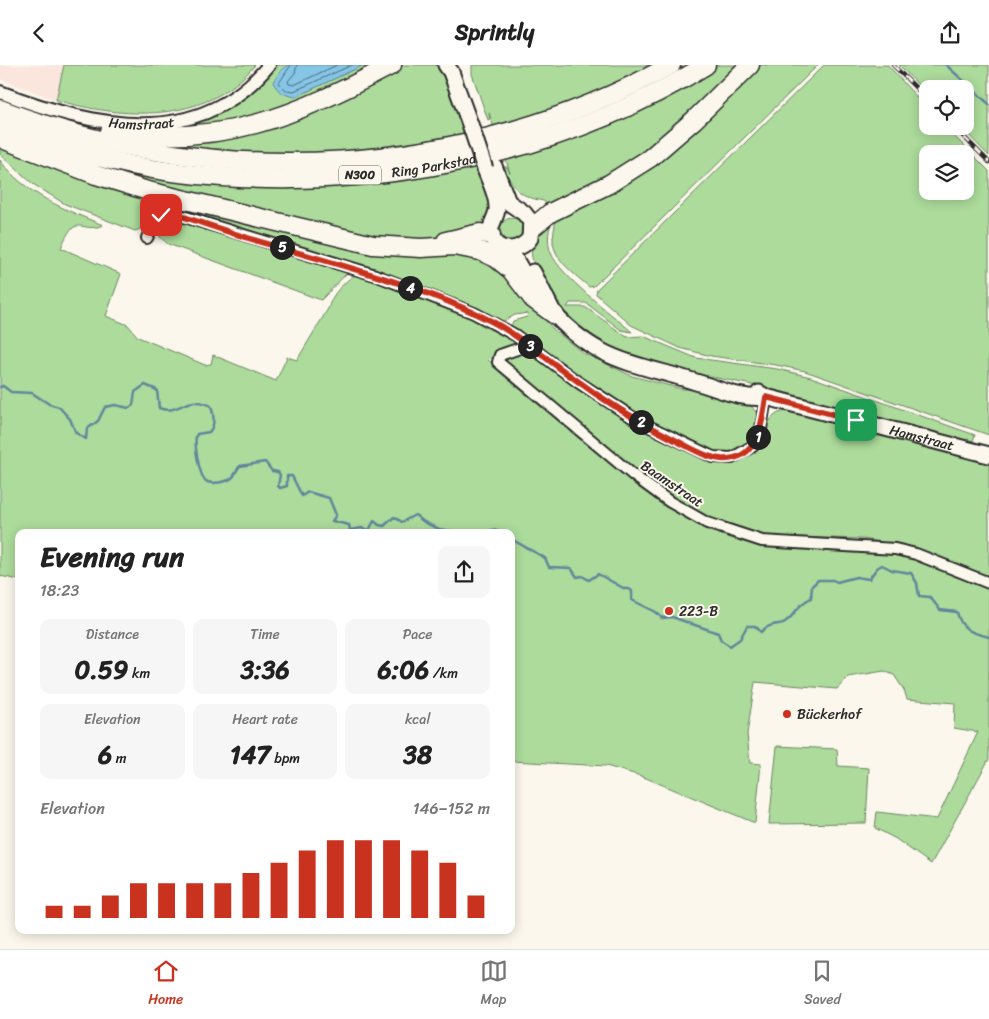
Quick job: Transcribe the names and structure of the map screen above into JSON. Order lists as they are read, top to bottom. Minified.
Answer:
{"streets":{"highway":["Ring Parkstad","N300"],"main road":["Hamstraat"],"street":["Baamstraat"]},"places":["223-B","Bückerhof"],"page":{"header":"Sprintly","pins":["5","4","3","2","1"],"heading":["Evening run","18:23"],"stats":[["Distance","0.59 km"],["Time","3:36"],["Pace","6:06 /km"],["Elevation","6 m"],["Heart rate","147 bpm"],["kcal","38"]],"chart":["Elevation","146–152 m"],"tabs":["Home","Map","Saved"]}}
